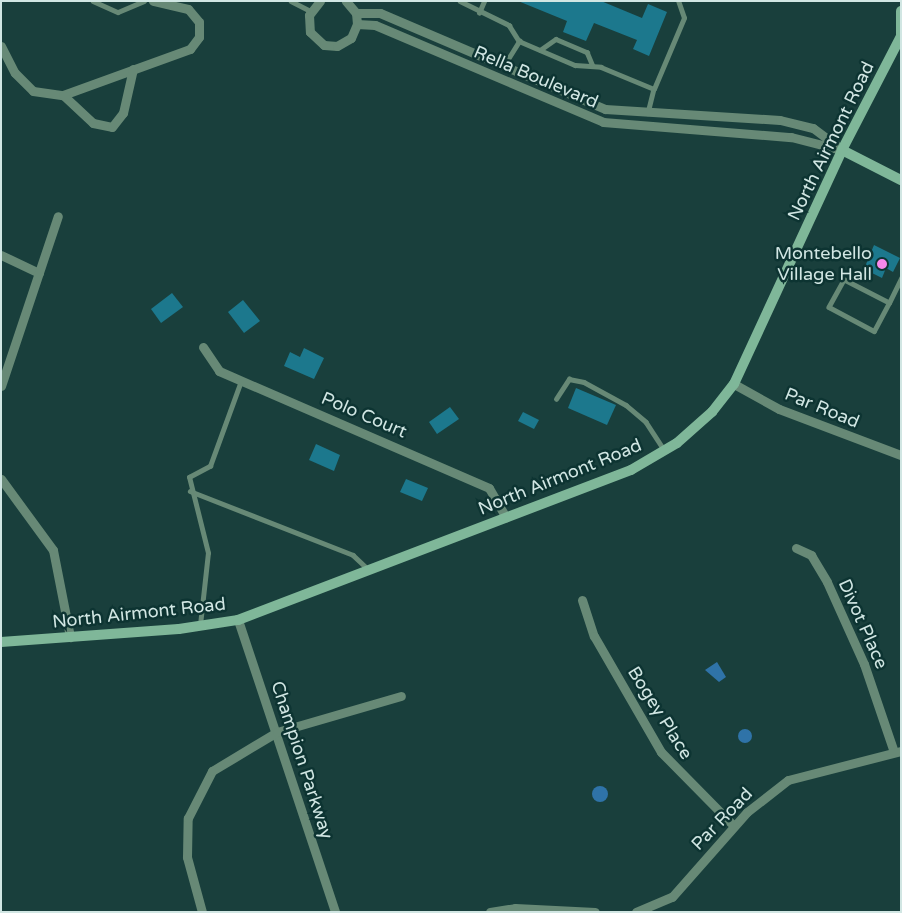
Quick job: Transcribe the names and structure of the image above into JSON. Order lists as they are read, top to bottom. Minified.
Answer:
{"streets":{"street":["Rella Boulevard","North Airmont Road","Par Road","Polo Court","Divot Place","Bogey Place","Champion Parkway"]},"crossings":[["Rella Boulevard","North Airmont Road"],["North Airmont Road","Par Road"],["North Airmont Road","Polo Court"],["North Airmont Road","Champion Parkway"],["Par Road","Divot Place"],["Par Road","Bogey Place"]],"places":["Montebello Village Hall"]}
